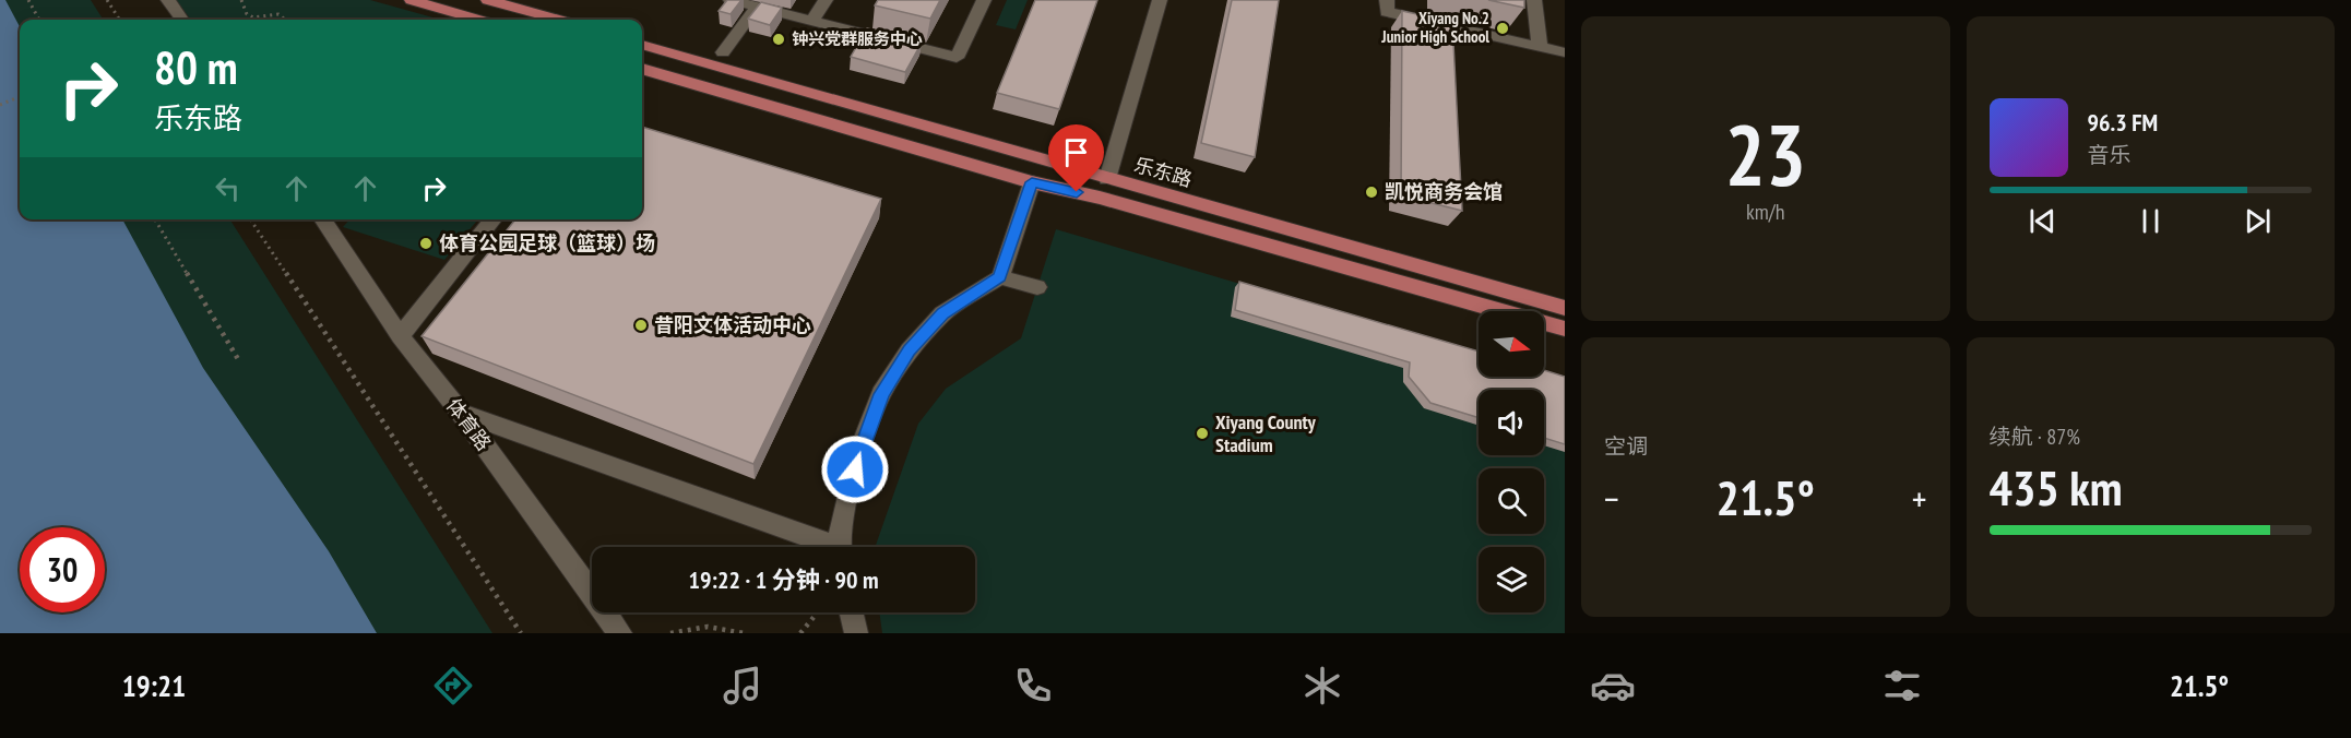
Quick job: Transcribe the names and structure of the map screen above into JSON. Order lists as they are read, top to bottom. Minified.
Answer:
{"streets":{"main road":["乐东路"],"street":["体育路"]},"places":["Xiyang No.2 Junior High School","钟兴党群服务中心","凯悦商务会馆","体育公园足球（篮球）场","昔阳文体活动中心","Xiyang County Stadium"],"north":"right","page":{"tile":[["23","km/h"],"空调",["续航 · 87%","435 km"]],"turn":["80 m","乐东路"],"song":["96.3 FM","音乐"],"heat":["−","21.5°","+"],"limit":"30","trip":"19:22 · 1 分钟 · 90 m","tabs":["19:21","21.5°"]}}
